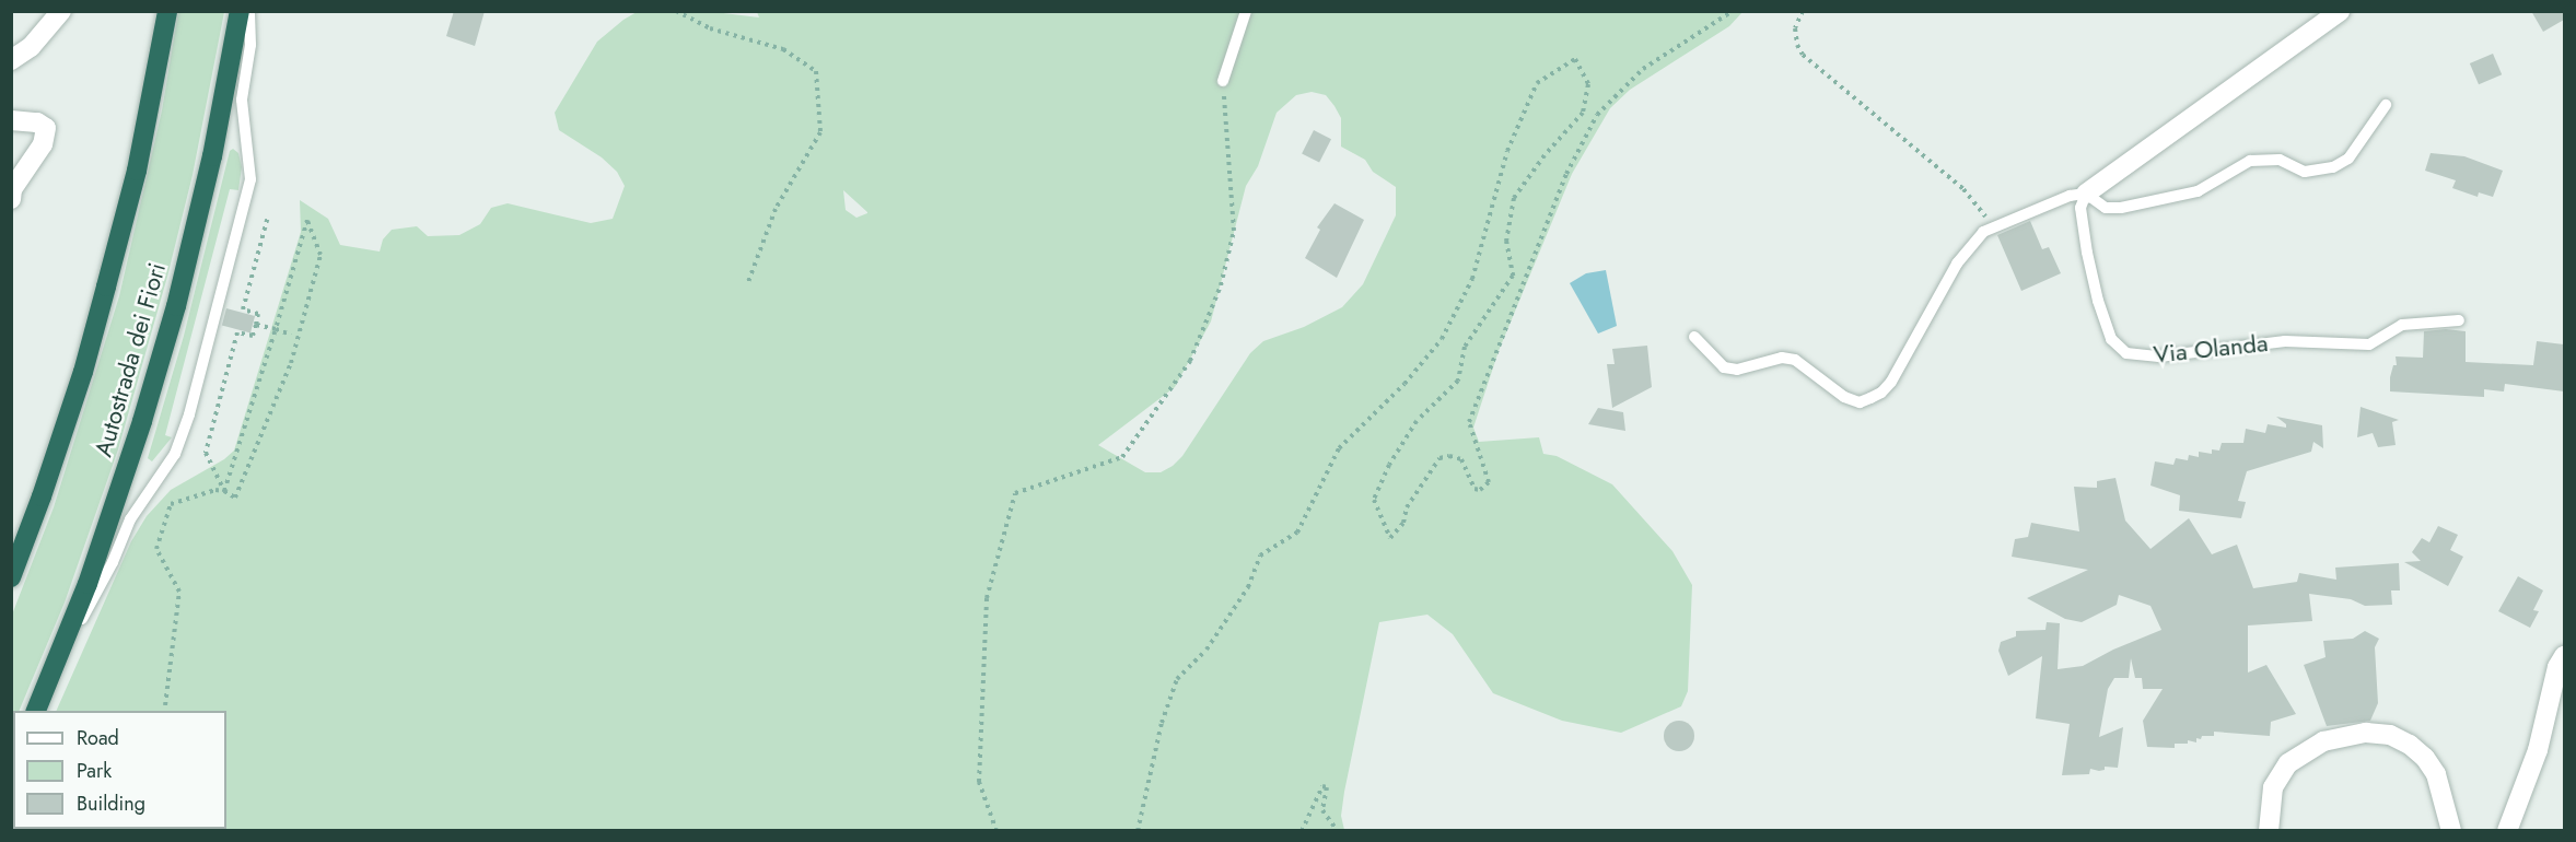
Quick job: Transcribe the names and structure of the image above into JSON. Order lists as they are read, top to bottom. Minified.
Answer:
{"streets":{"highway":["Autostrada dei Fiori"],"lane":["Via Olanda"]},"legend":["Road","Park","Building"]}
